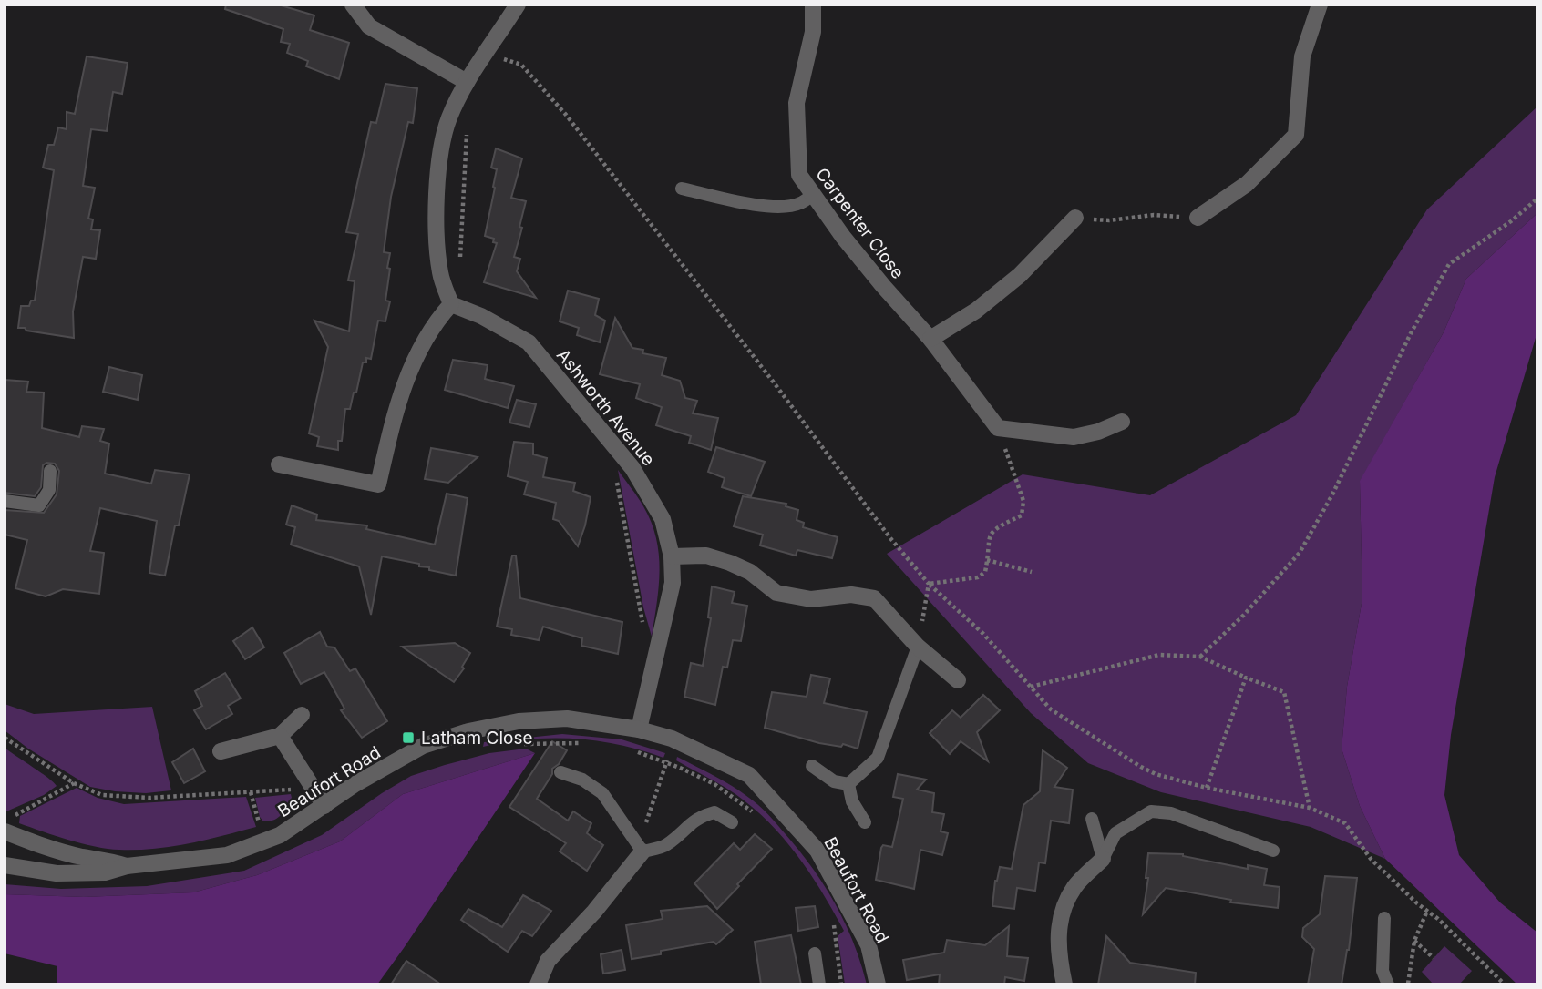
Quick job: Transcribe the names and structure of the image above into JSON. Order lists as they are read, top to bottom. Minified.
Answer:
{"streets":{"street":["Carpenter Close","Ashworth Avenue","Beaufort Road"]},"crossings":[["Ashworth Avenue","Beaufort Road"]],"places":{"transit":["Latham Close"]}}
